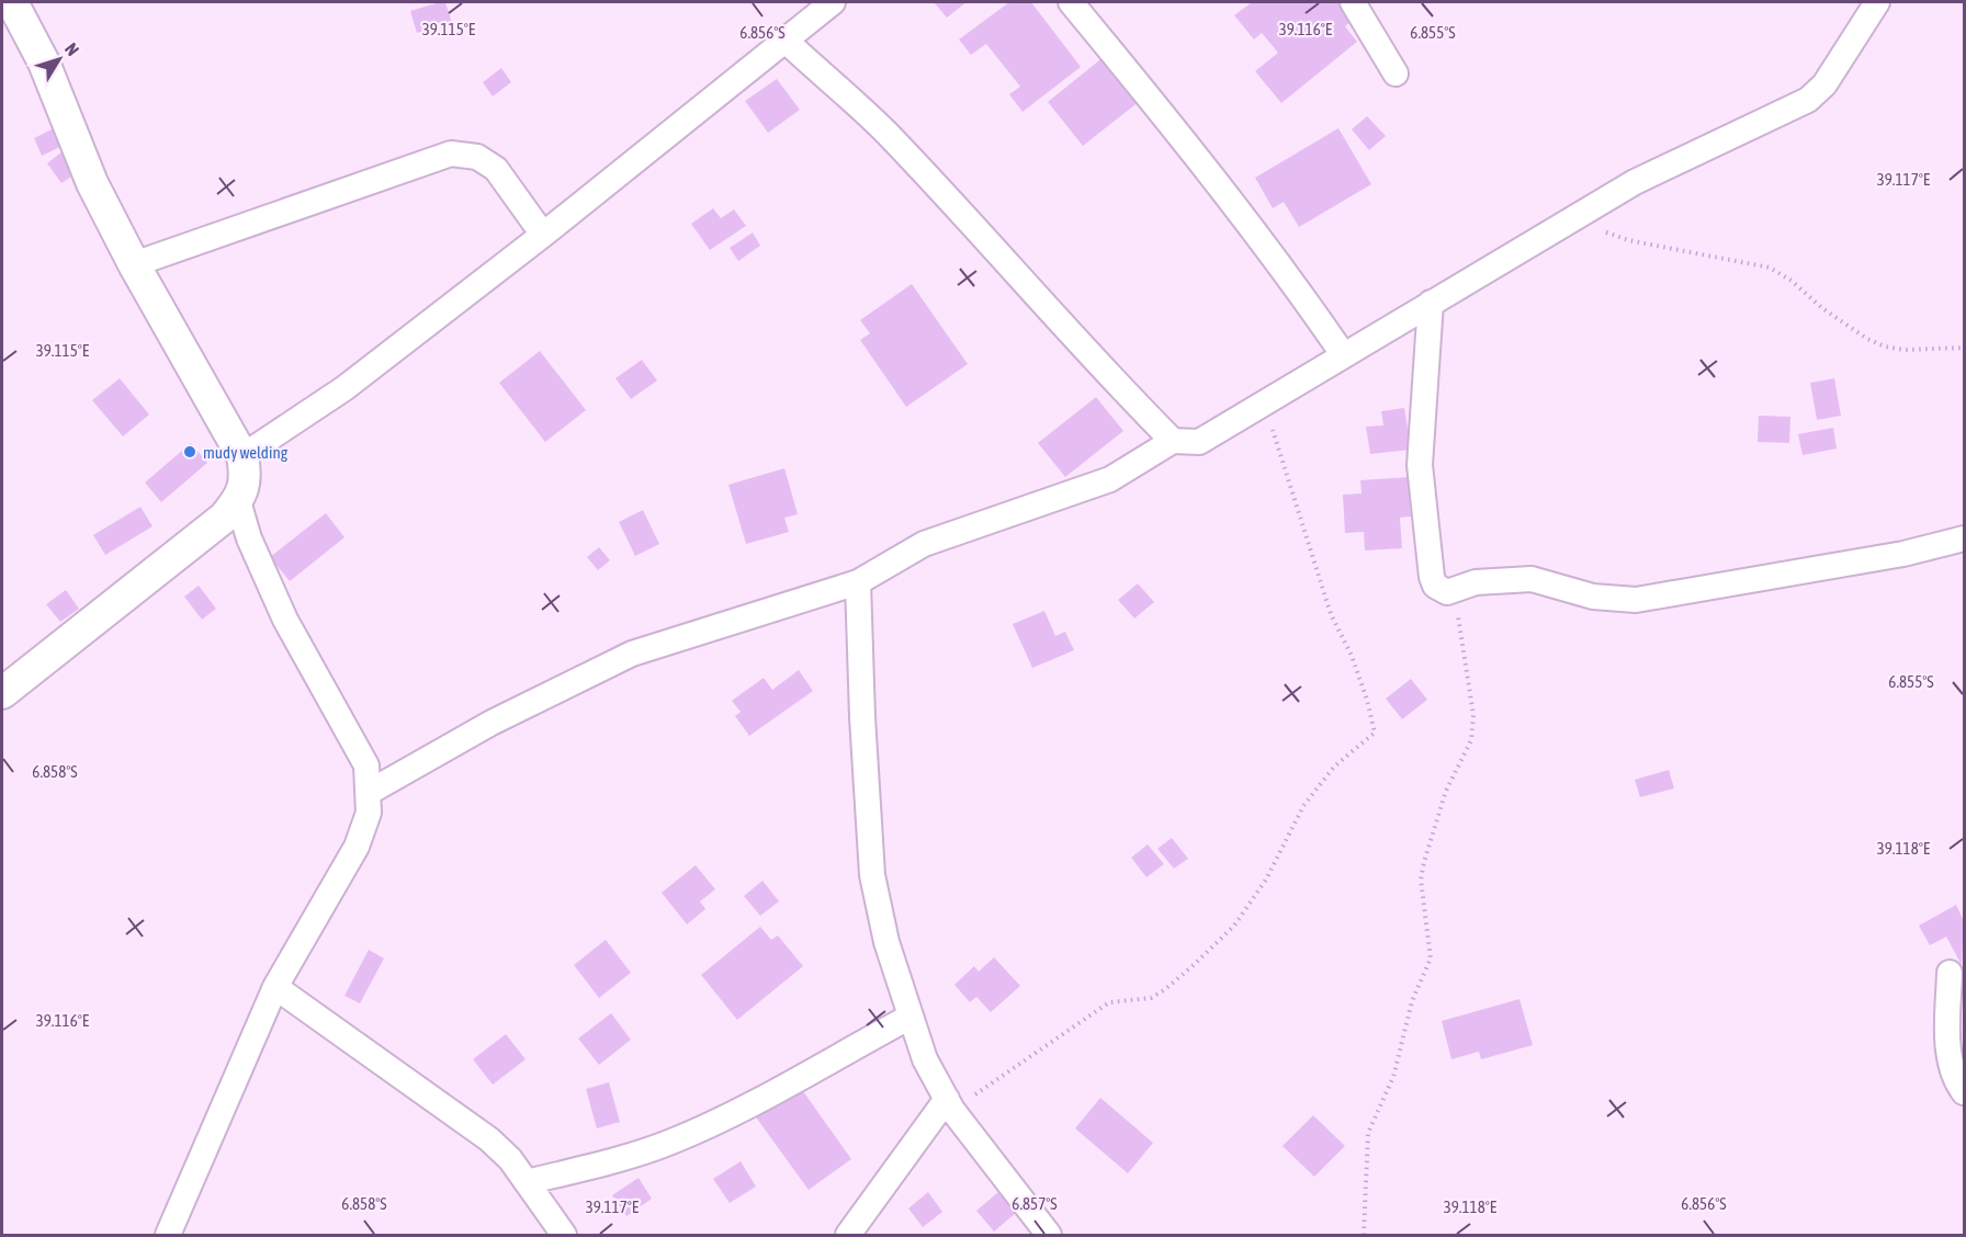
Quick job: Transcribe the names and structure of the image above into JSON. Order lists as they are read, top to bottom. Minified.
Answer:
{"places":["mudy welding"],"north":"top right","coordinates":["39.115°E","39.116°E","6.856°S","6.855°S","39.117°E","6.858°S","39.118°E","6.857°S"]}
